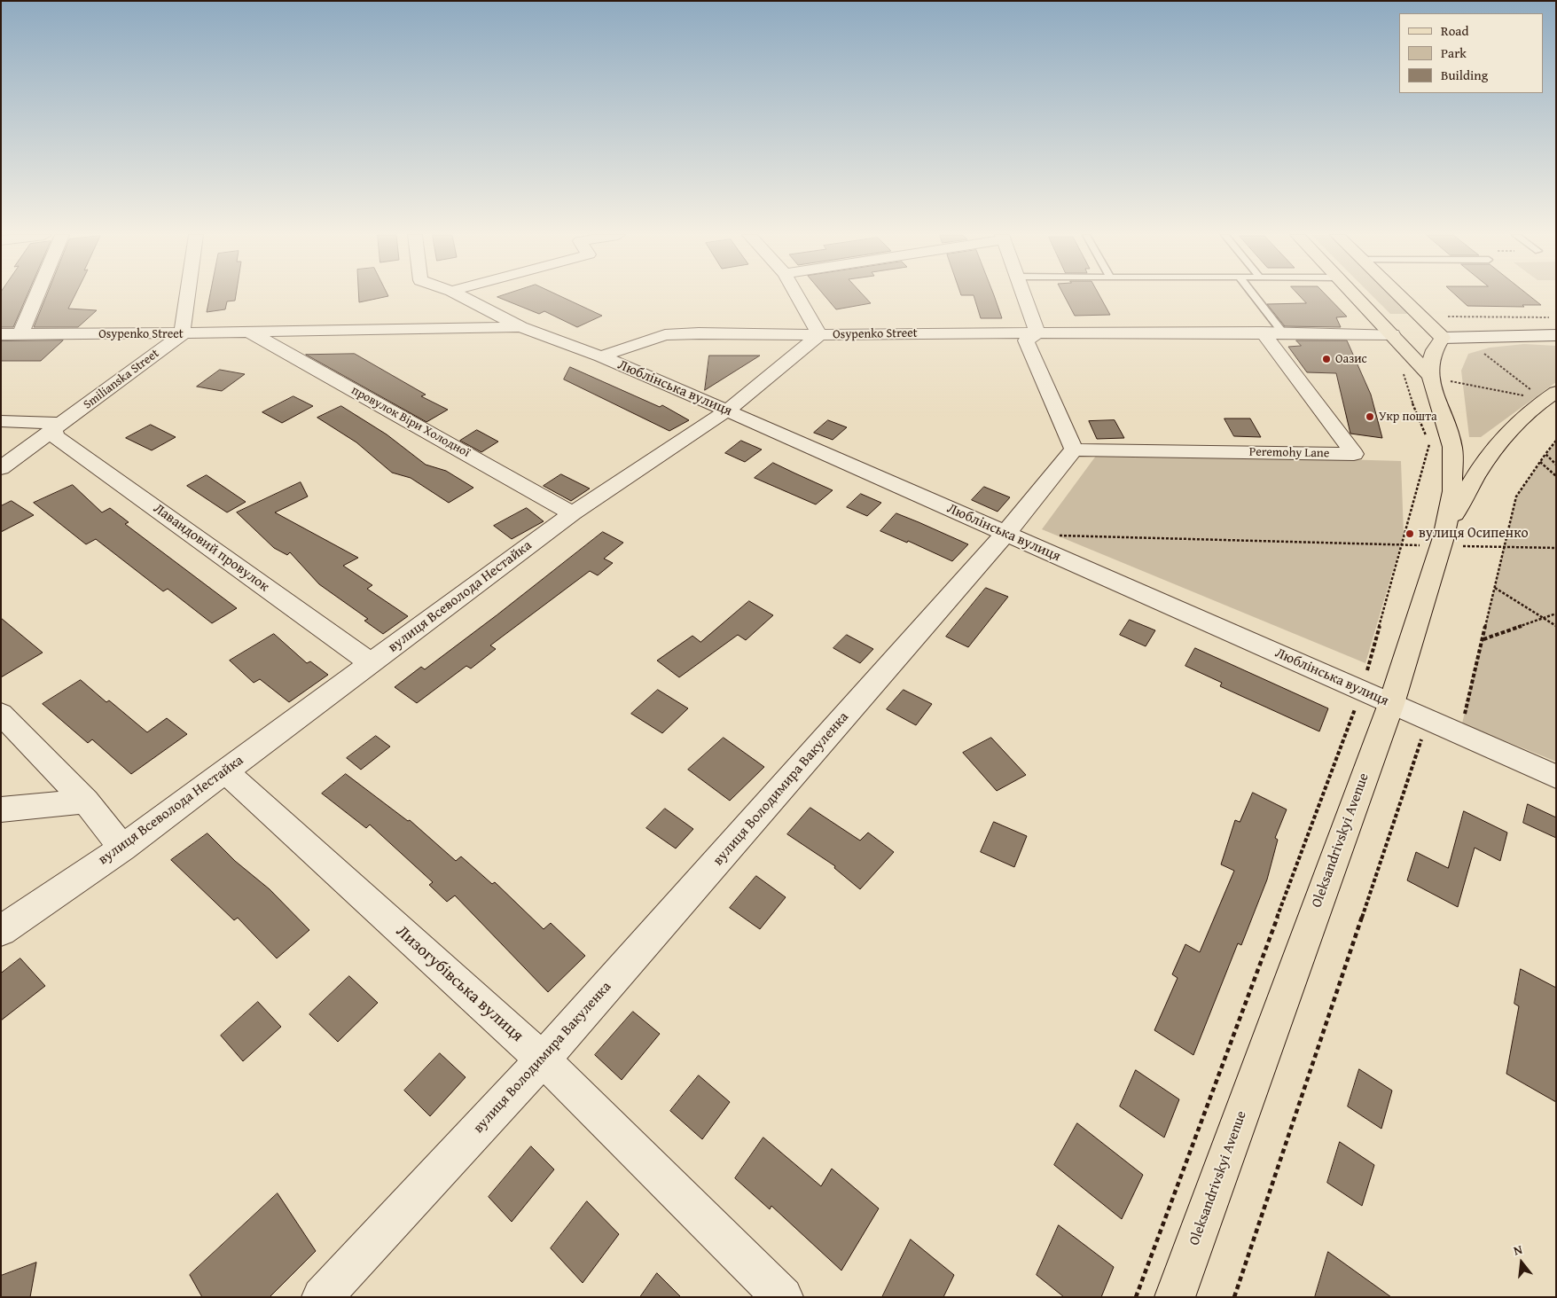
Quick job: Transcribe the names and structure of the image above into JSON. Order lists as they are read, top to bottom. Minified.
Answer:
{"streets":{"main road":["Oleksandrivskyi Avenue"],"street":["Osypenko Street","Smilianska Street","Люблінська вулиця","провулок Віри Холодної","Peremohy Lane","Лавандовий провулок","вулиця Всеволода Нестайка","вулиця Володимира Вакуленка","Лизогубівська вулиця"]},"crossings":[["Osypenko Street","Smilianska Street"],["Osypenko Street","Люблінська вулиця"],["Osypenko Street","провулок Віри Холодної"],["Osypenko Street","Peremohy Lane"],["Osypenko Street","вулиця Всеволода Нестайка"],["Osypenko Street","Oleksandrivskyi Avenue"],["Smilianska Street","Лавандовий провулок"],["Люблінська вулиця","вулиця Всеволода Нестайка"],["Люблінська вулиця","вулиця Володимира Вакуленка"],["Люблінська вулиця","Oleksandrivskyi Avenue"],["провулок Віри Холодної","вулиця Всеволода Нестайка"],["Peremohy Lane","вулиця Володимира Вакуленка"],["Лавандовий провулок","вулиця Всеволода Нестайка"],["вулиця Всеволода Нестайка","Лизогубівська вулиця"],["вулиця Володимира Вакуленка","Лизогубівська вулиця"]],"places":["Оазис","Укр пошта","вулиця Осипенко"],"legend":["Road","Park","Building"],"north":"top"}
